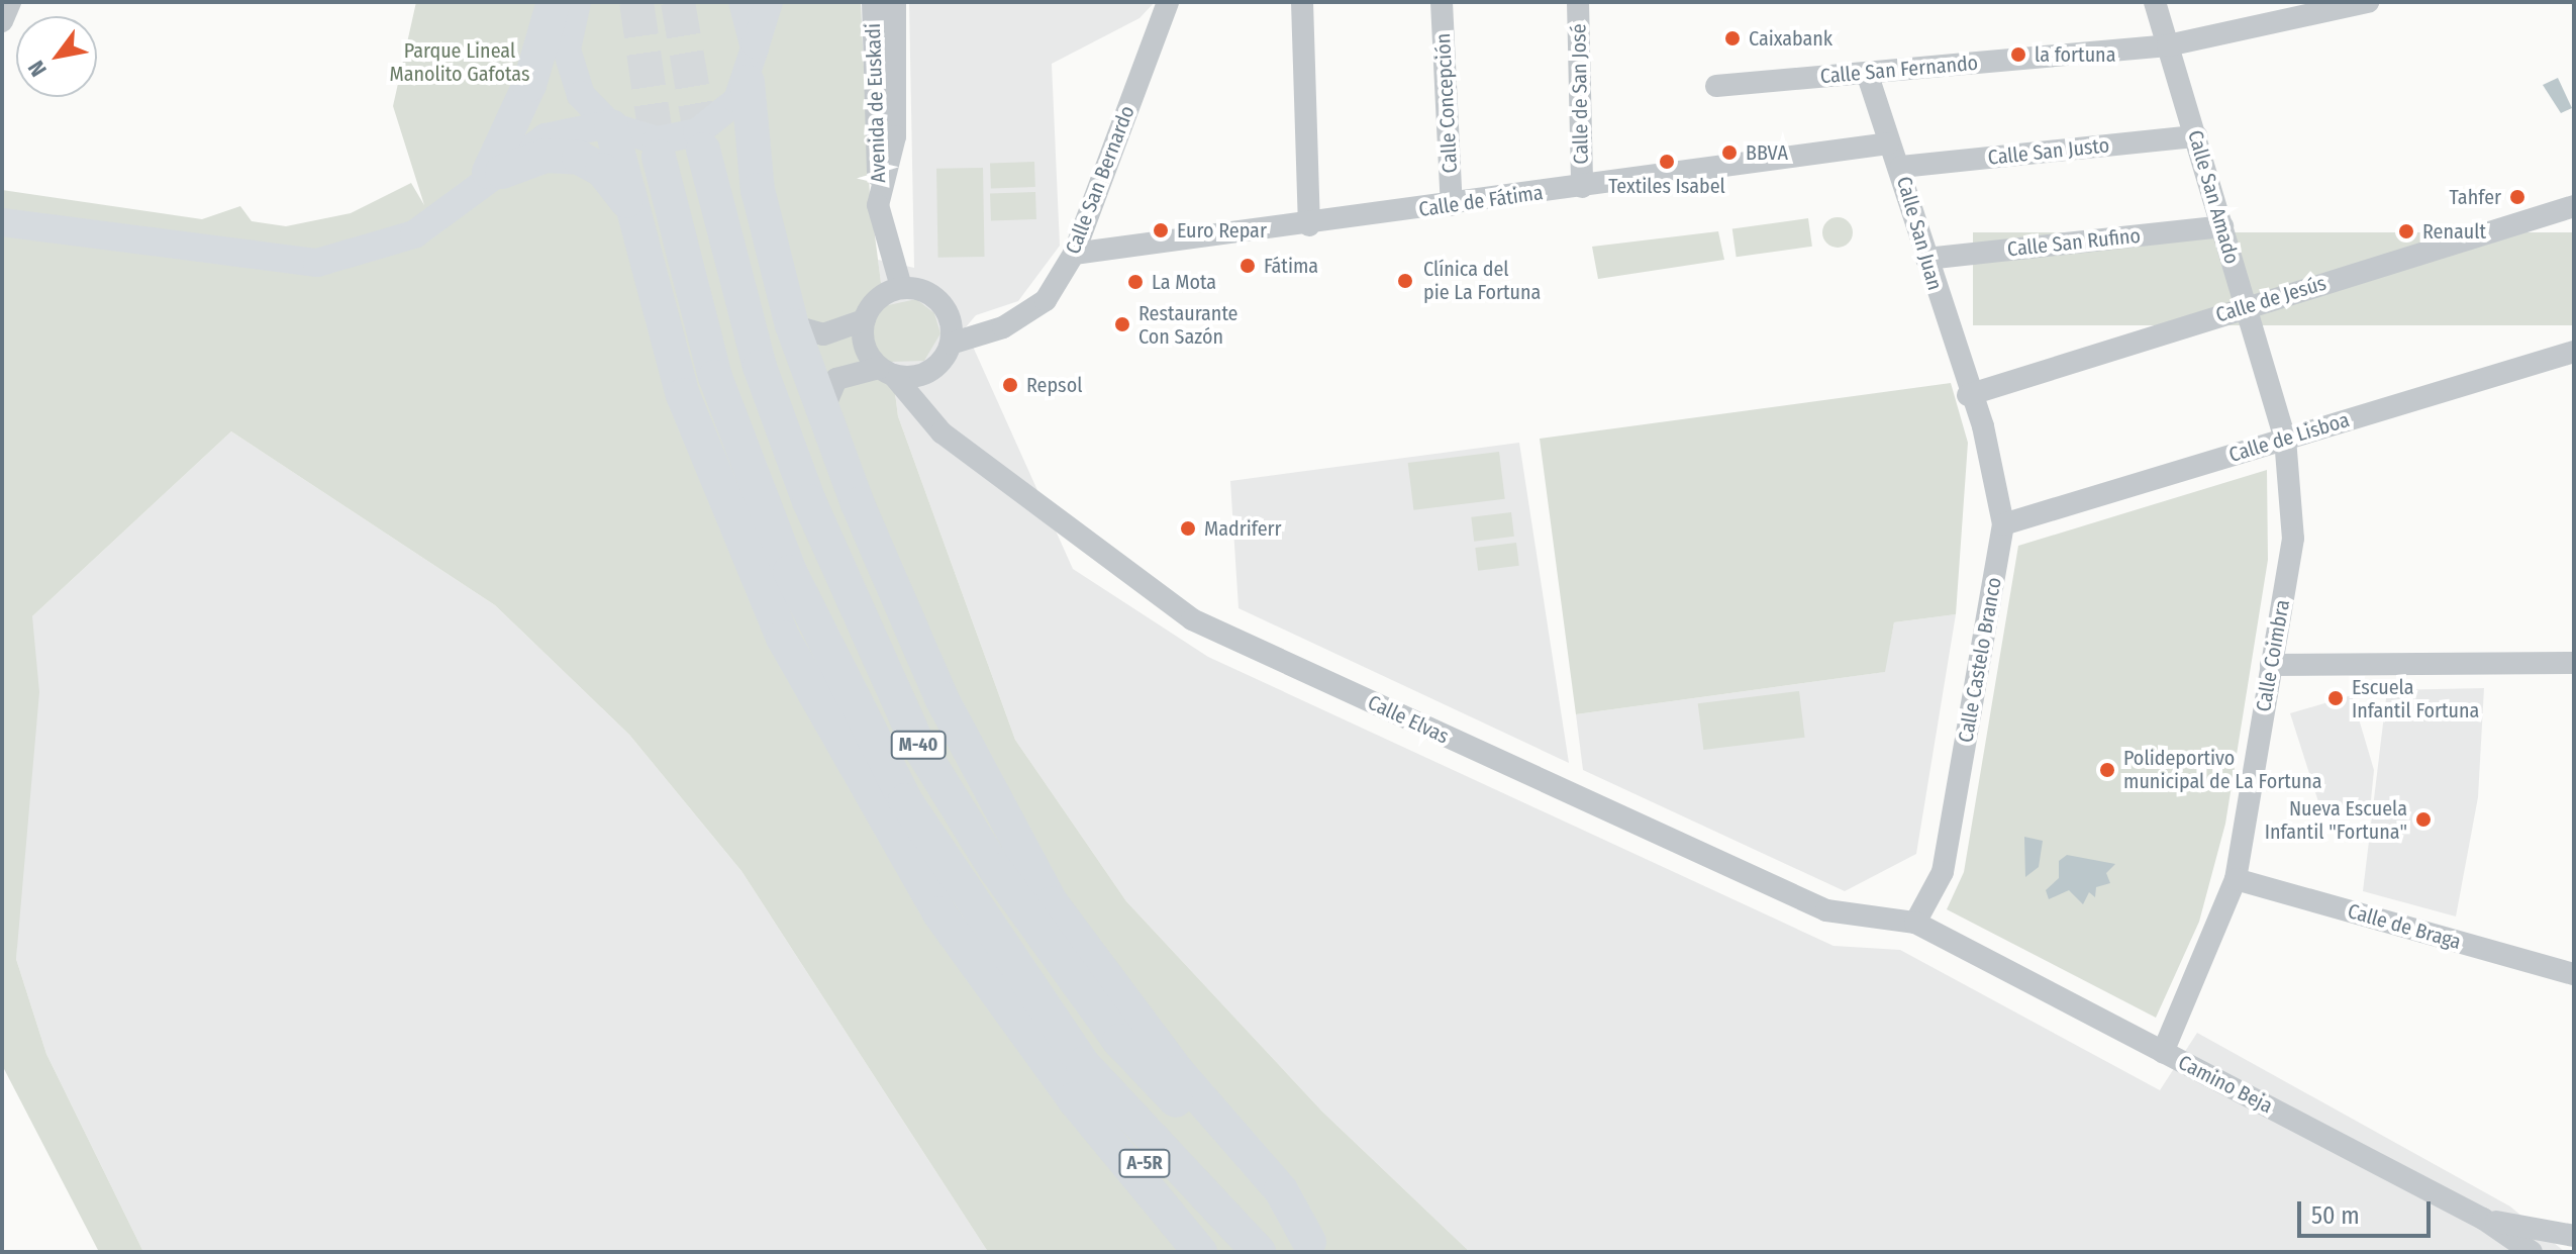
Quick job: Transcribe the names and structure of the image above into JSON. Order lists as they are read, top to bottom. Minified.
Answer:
{"streets":{"highway":["M-40","A-5R"],"street":["Calle San Fernando","Calle de San José","Avenida de Euskadi","Calle Concepción","Calle San Justo","Calle San Bernardo","Calle San Amado","Calle de Fátima","Calle San Juan","Calle San Rufino","Calle de Jesús","Calle de Lisboa","Calle Coimbra","Calle Castelo Branco","Calle Elvas","Calle de Braga","Camino Beja"]},"crossings":[["Calle San Fernando","Calle San Amado"],["Calle San Fernando","Calle San Juan"],["Calle de San José","Calle de Fátima"],["Avenida de Euskadi","Calle San Bernardo"],["Avenida de Euskadi","Calle Elvas"],["Calle Concepción","Calle de Fátima"],["Calle San Justo","Calle San Amado"],["Calle San Justo","Calle San Juan"],["Calle San Bernardo","Calle de Fátima"],["Calle San Bernardo","Calle Elvas"],["Calle San Amado","Calle San Rufino"],["Calle San Amado","Calle de Jesús"],["Calle San Amado","Calle de Lisboa"],["Calle San Amado","Calle Coimbra"],["Calle de Fátima","Calle San Juan"],["Calle San Juan","Calle San Rufino"],["Calle San Juan","Calle de Jesús"],["Calle San Juan","Calle Castelo Branco"],["Calle de Jesús","Calle Castelo Branco"],["Calle de Lisboa","Calle Coimbra"],["Calle de Lisboa","Calle Castelo Branco"],["Calle Coimbra","Calle de Braga"],["Calle Coimbra","Camino Beja"],["Calle Castelo Branco","Calle Elvas"],["Calle Castelo Branco","Camino Beja"],["Calle Elvas","Camino Beja"],["M-40","A-5R"]],"parks":["Parque Lineal Manolito Gafotas"],"places":["Caixabank","la fortuna","BBVA","Textiles Isabel","Tahfer","Euro Repar","Renault","Fátima","Clínica del pie La Fortuna","La Mota","Restaurante Con Sazón","Repsol","Madriferr","Escuela Infantil Fortuna","Polideportivo municipal de La Fortuna","Nueva Escuela Infantil \"Fortuna\""],"scale_bar":"50 m","north":"bottom left"}
